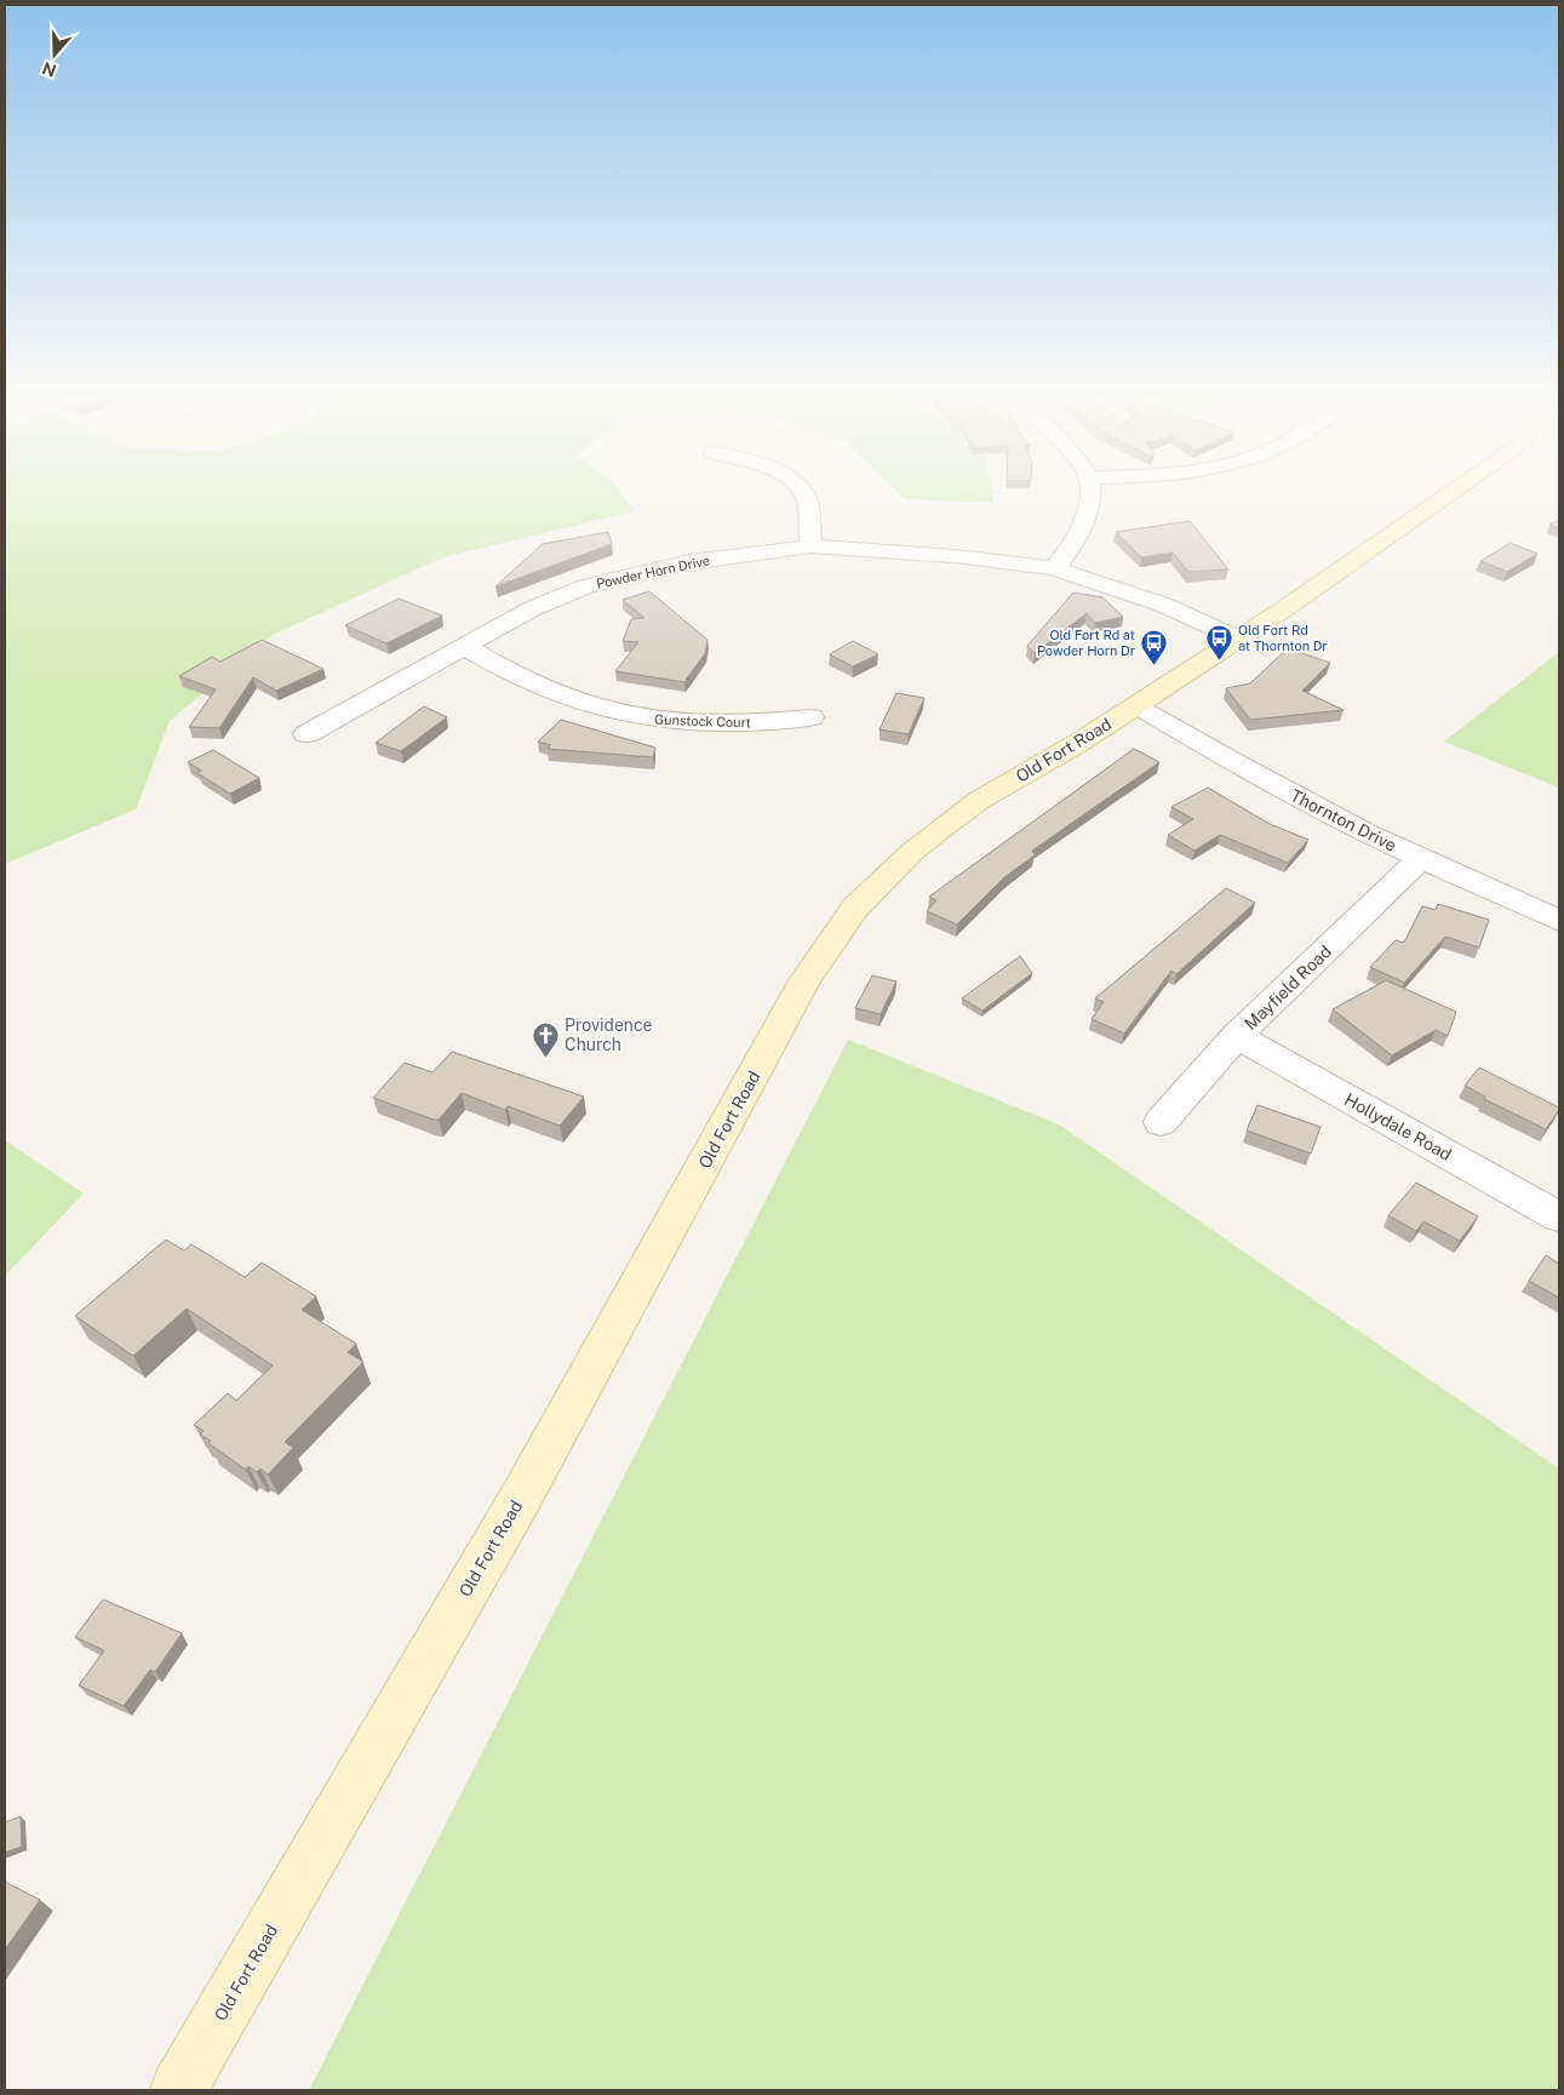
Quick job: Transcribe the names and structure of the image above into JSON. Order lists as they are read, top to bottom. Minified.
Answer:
{"streets":{"main road":["Old Fort Road"],"street":["Powder Horn Drive","Gunstock Court","Thornton Drive","Mayfield Road","Hollydale Road"]},"crossings":[["Powder Horn Drive","Gunstock Court"],["Powder Horn Drive","Old Fort Road"],["Old Fort Road","Thornton Drive"],["Thornton Drive","Mayfield Road"],["Mayfield Road","Hollydale Road"]],"places":{"bus stop":["Old Fort Rd at Thornton Dr","Old Fort Rd at Powder Horn Dr"],"church":["Providence Church"]},"north":"bottom"}
